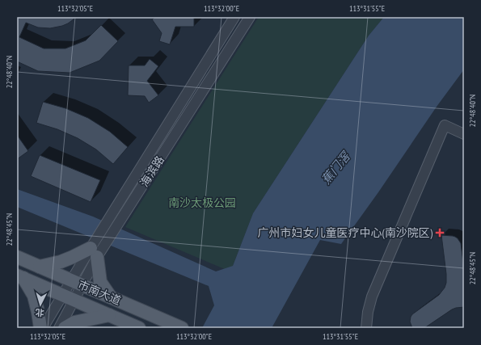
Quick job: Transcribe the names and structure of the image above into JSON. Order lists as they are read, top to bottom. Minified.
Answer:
{"streets":{"main road":["市南大道"],"street":["海滨路"]},"crossings":[["海滨路","市南大道"]],"water":["蕉门滘"],"parks":["南沙太极公园"],"places":{"health":["广州市妇女儿童医疗中心(南沙院区)"]},"north":"bottom","coordinates":["113°32'05\"E","113°32'00\"E","113°31'55\"E","22°48'40\"N","22°48'45\"N"]}
